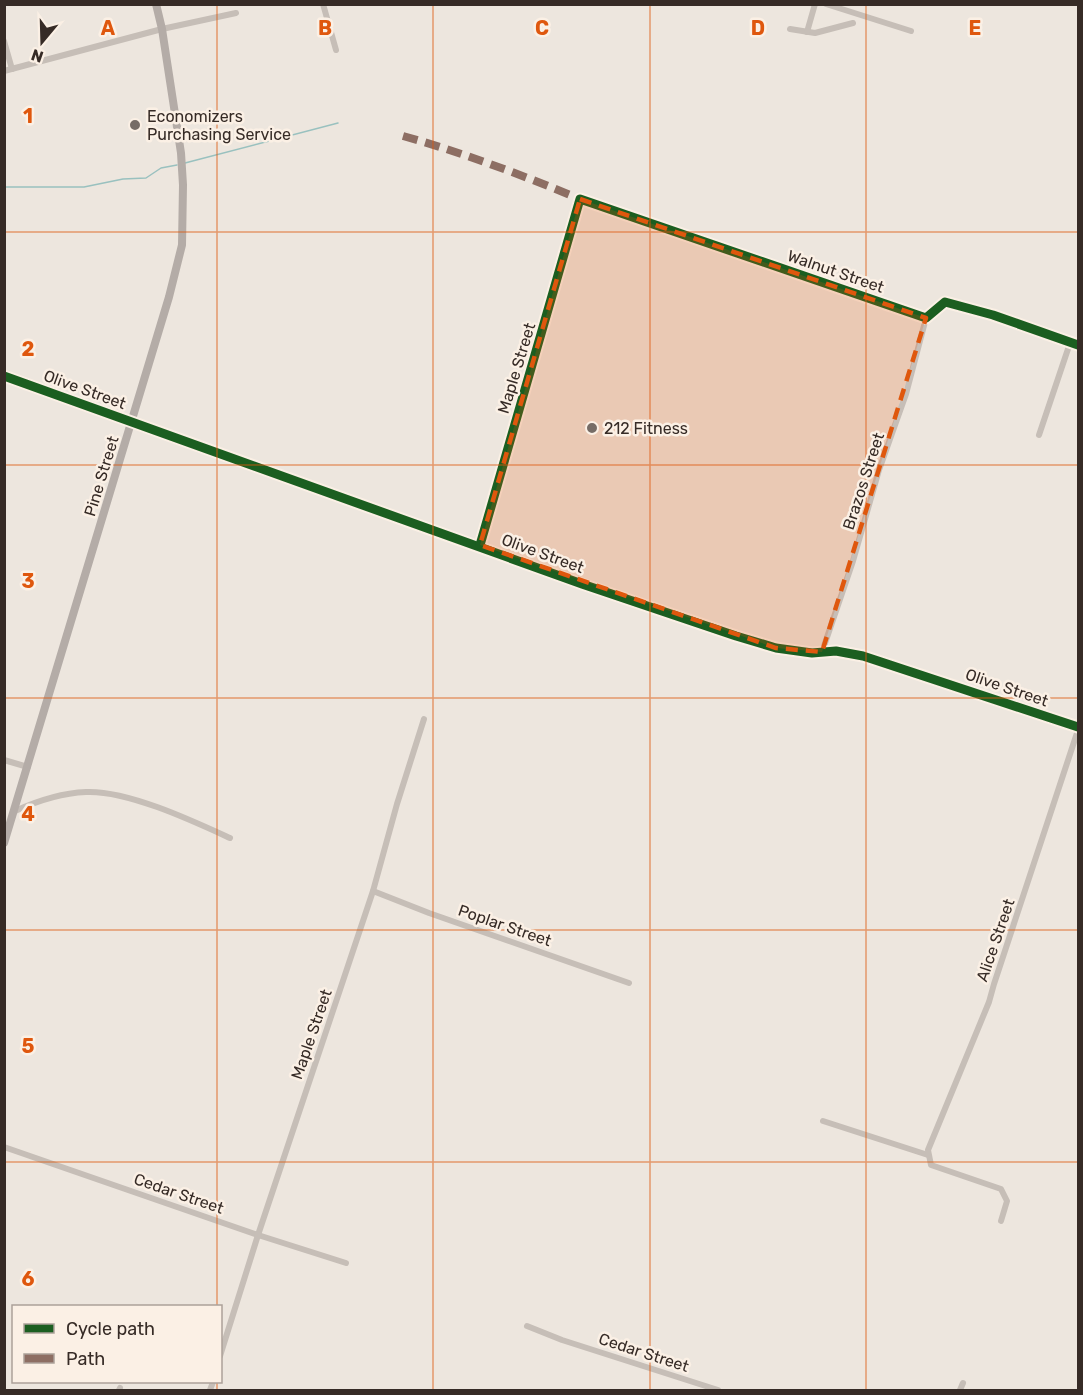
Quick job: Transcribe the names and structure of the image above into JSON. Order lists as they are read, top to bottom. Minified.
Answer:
{"streets":{"main road":["Pine Street"],"street":["Walnut Street","Maple Street","Olive Street","Brazos Street","Poplar Street","Alice Street","Cedar Street"]},"crossings":[["Walnut Street","Maple Street"],["Walnut Street","Brazos Street"],["Maple Street","Olive Street"],["Maple Street","Poplar Street"],["Maple Street","Cedar Street"],["Olive Street","Pine Street"],["Olive Street","Brazos Street"],["Olive Street","Alice Street"]],"places":["Economizers Purchasing Service","212 Fitness"],"legend":["Cycle path","Path"],"north":"bottom","grid":{"columns":["A","B","C","D","E"],"rows":["1","2","3","4","5","6"]}}
